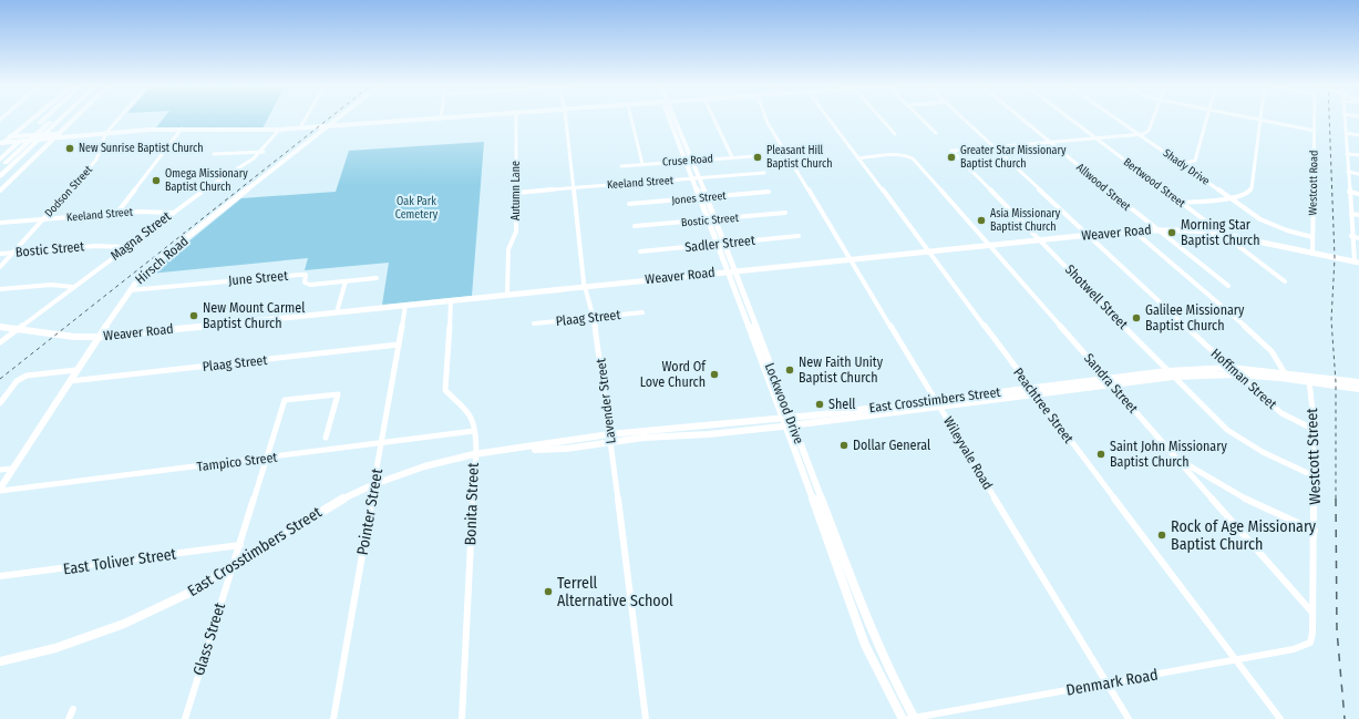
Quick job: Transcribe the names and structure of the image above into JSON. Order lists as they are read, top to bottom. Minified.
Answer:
{"streets":{"main road":["Weaver Road","Hirsch Road","East Crosstimbers Street","Lockwood Drive"],"street":["Cruse Road","Shady Drive","Keeland Street","Bertwood Street","Westcott Road","Allwood Street","Autumn Lane","Dodson Street","Jones Street","Bostic Street","Magna Street","Sadler Street","June Street","Shotwell Street","Plaag Street","Hoffman Street","Sandra Street","Lavender Street","Peachtree Street","Wileyvale Road","Westcott Street","Tampico Street","Bonita Street","Pointer Street","East Toliver Street","Glass Street","Denmark Road"]},"crossings":[["Cruse Road","Lockwood Drive"],["Shady Drive","Westcott Road"],["Keeland Street","Autumn Lane"],["Keeland Street","Dodson Street"],["Keeland Street","Magna Street"],["Keeland Street","Lavender Street"],["Keeland Street","Lockwood Drive"],["Bertwood Street","Weaver Road"],["Westcott Road","Weaver Road"],["Allwood Street","Weaver Road"],["Autumn Lane","Weaver Road"],["Dodson Street","Bostic Street"],["Jones Street","Lockwood Drive"],["Bostic Street","Magna Street"],["Bostic Street","Lockwood Drive"],["Weaver Road","Magna Street"],["Weaver Road","Hirsch Road"],["Weaver Road","Shotwell Street"],["Weaver Road","Hoffman Street"],["Weaver Road","Sandra Street"],["Weaver Road","Lavender Street"],["Weaver Road","Lockwood Drive"],["Weaver Road","Peachtree Street"],["Weaver Road","Wileyvale Road"],["Weaver Road","Bonita Street"],["Weaver Road","Pointer Street"],["Sadler Street","Lockwood Drive"],["Hirsch Road","June Street"],["Hirsch Road","Plaag Street"],["Hirsch Road","Tampico Street"],["Shotwell Street","Hoffman Street"],["Shotwell Street","East Crosstimbers Street"],["Shotwell Street","Westcott Street"],["Plaag Street","Lavender Street"],["Plaag Street","Pointer Street"],["Hoffman Street","East Crosstimbers Street"],["Hoffman Street","Westcott Street"],["Sandra Street","East Crosstimbers Street"],["Sandra Street","Peachtree Street"],["Sandra Street","Westcott Street"],["East Crosstimbers Street","Lavender Street"],["East Crosstimbers Street","Lockwood Drive"],["East Crosstimbers Street","Peachtree Street"],["East Crosstimbers Street","Wileyvale Road"],["East Crosstimbers Street","Westcott Street"],["East Crosstimbers Street","Bonita Street"],["East Crosstimbers Street","Pointer Street"],["East Crosstimbers Street","Glass Street"],["Lockwood Drive","Denmark Road"],["Peachtree Street","Denmark Road"],["Wileyvale Road","Denmark Road"],["Westcott Street","Denmark Road"],["Tampico Street","Bonita Street"],["Tampico Street","Pointer Street"],["Tampico Street","Glass Street"],["East Toliver Street","Glass Street"]],"parks":["Oak Park Cemetery"],"places":["New Sunrise Baptist Church","Pleasant Hill Baptist Church","Greater Star Missionary Baptist Church","Omega Missionary Baptist Church","Asia Missionary Baptist Church","Morning Star Baptist Church","New Mount Carmel Baptist Church","Galilee Missionary Baptist Church","New Faith Unity Baptist Church","Word Of Love Church","Shell","Dollar General","Saint John Missionary Baptist Church","Rock of Age Missionary Baptist Church","Terrell Alternative School"]}
